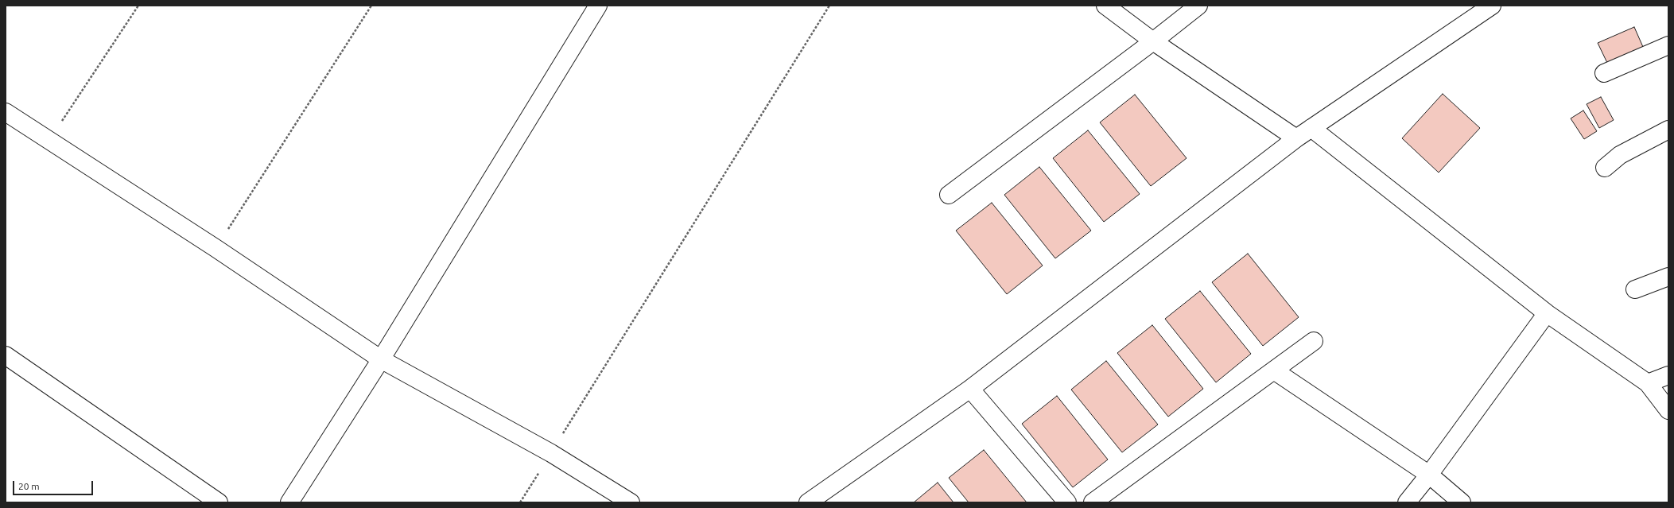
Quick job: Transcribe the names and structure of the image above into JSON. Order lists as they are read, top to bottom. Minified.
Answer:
{"scale_bar":"20 m"}
